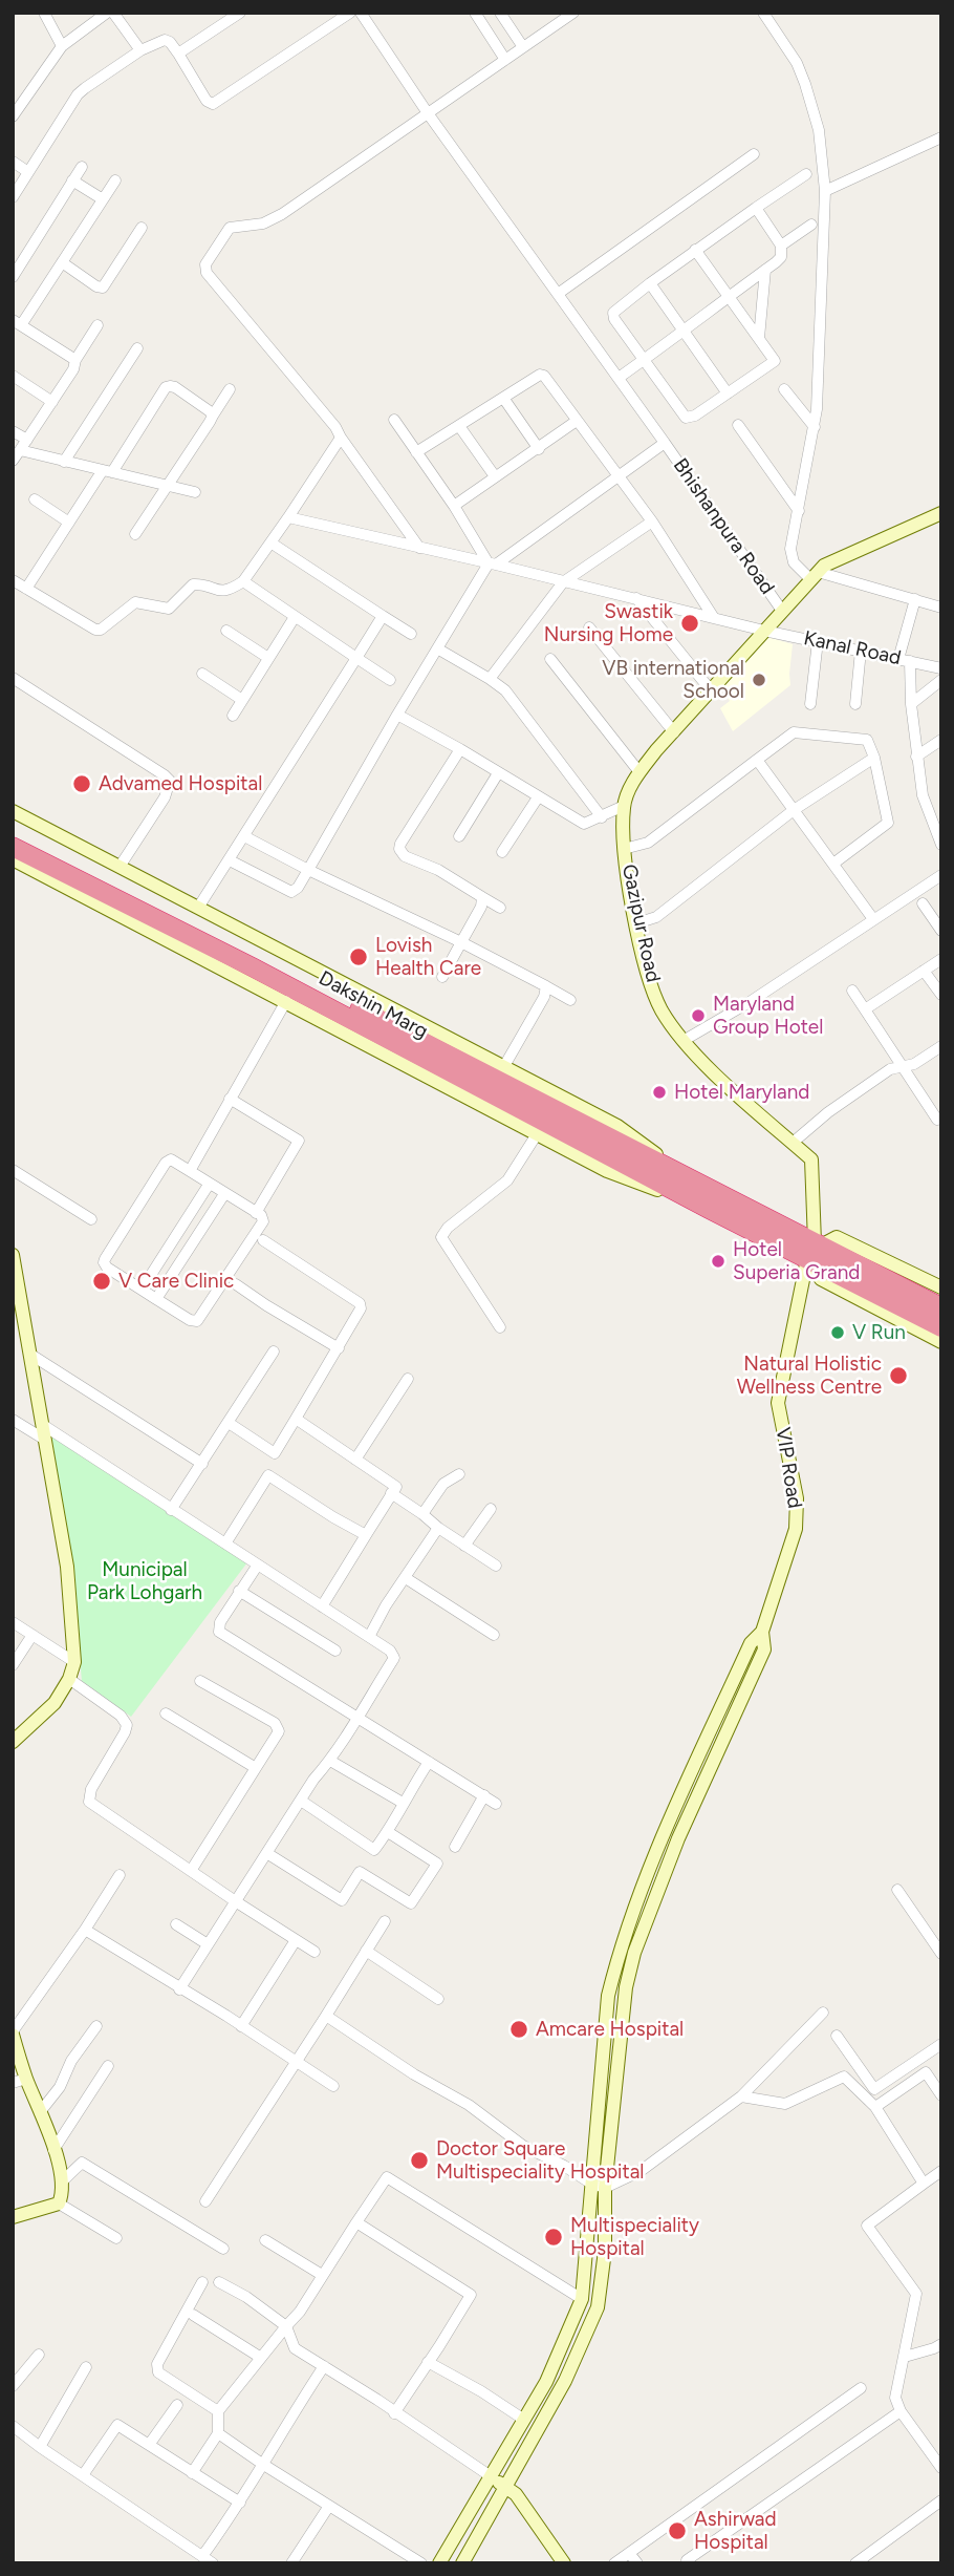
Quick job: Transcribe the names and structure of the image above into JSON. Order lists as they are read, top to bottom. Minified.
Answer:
{"streets":{"highway":["Dakshin Marg"],"street":["Bhishanpura Road","Kanal Road","Gazipur Road","VIP Road"]},"crossings":[["Bhishanpura Road","Gazipur Road"],["Kanal Road","Gazipur Road"],["Gazipur Road","Dakshin Marg"],["Gazipur Road","VIP Road"],["Dakshin Marg","VIP Road"]],"parks":["Municipal Park Lohgarh"],"places":["Swastik Nursing Home","VB international School","Advamed Hospital","Lovish Health Care","Maryland Group Hotel","Hotel Maryland","Hotel Superia Grand","V Care Clinic","V Run","Natural Holistic Wellness Centre","Amcare Hospital","Doctor Square Multispeciality Hospital","Multispeciality Hospital","Ashirwad Hospital"]}
